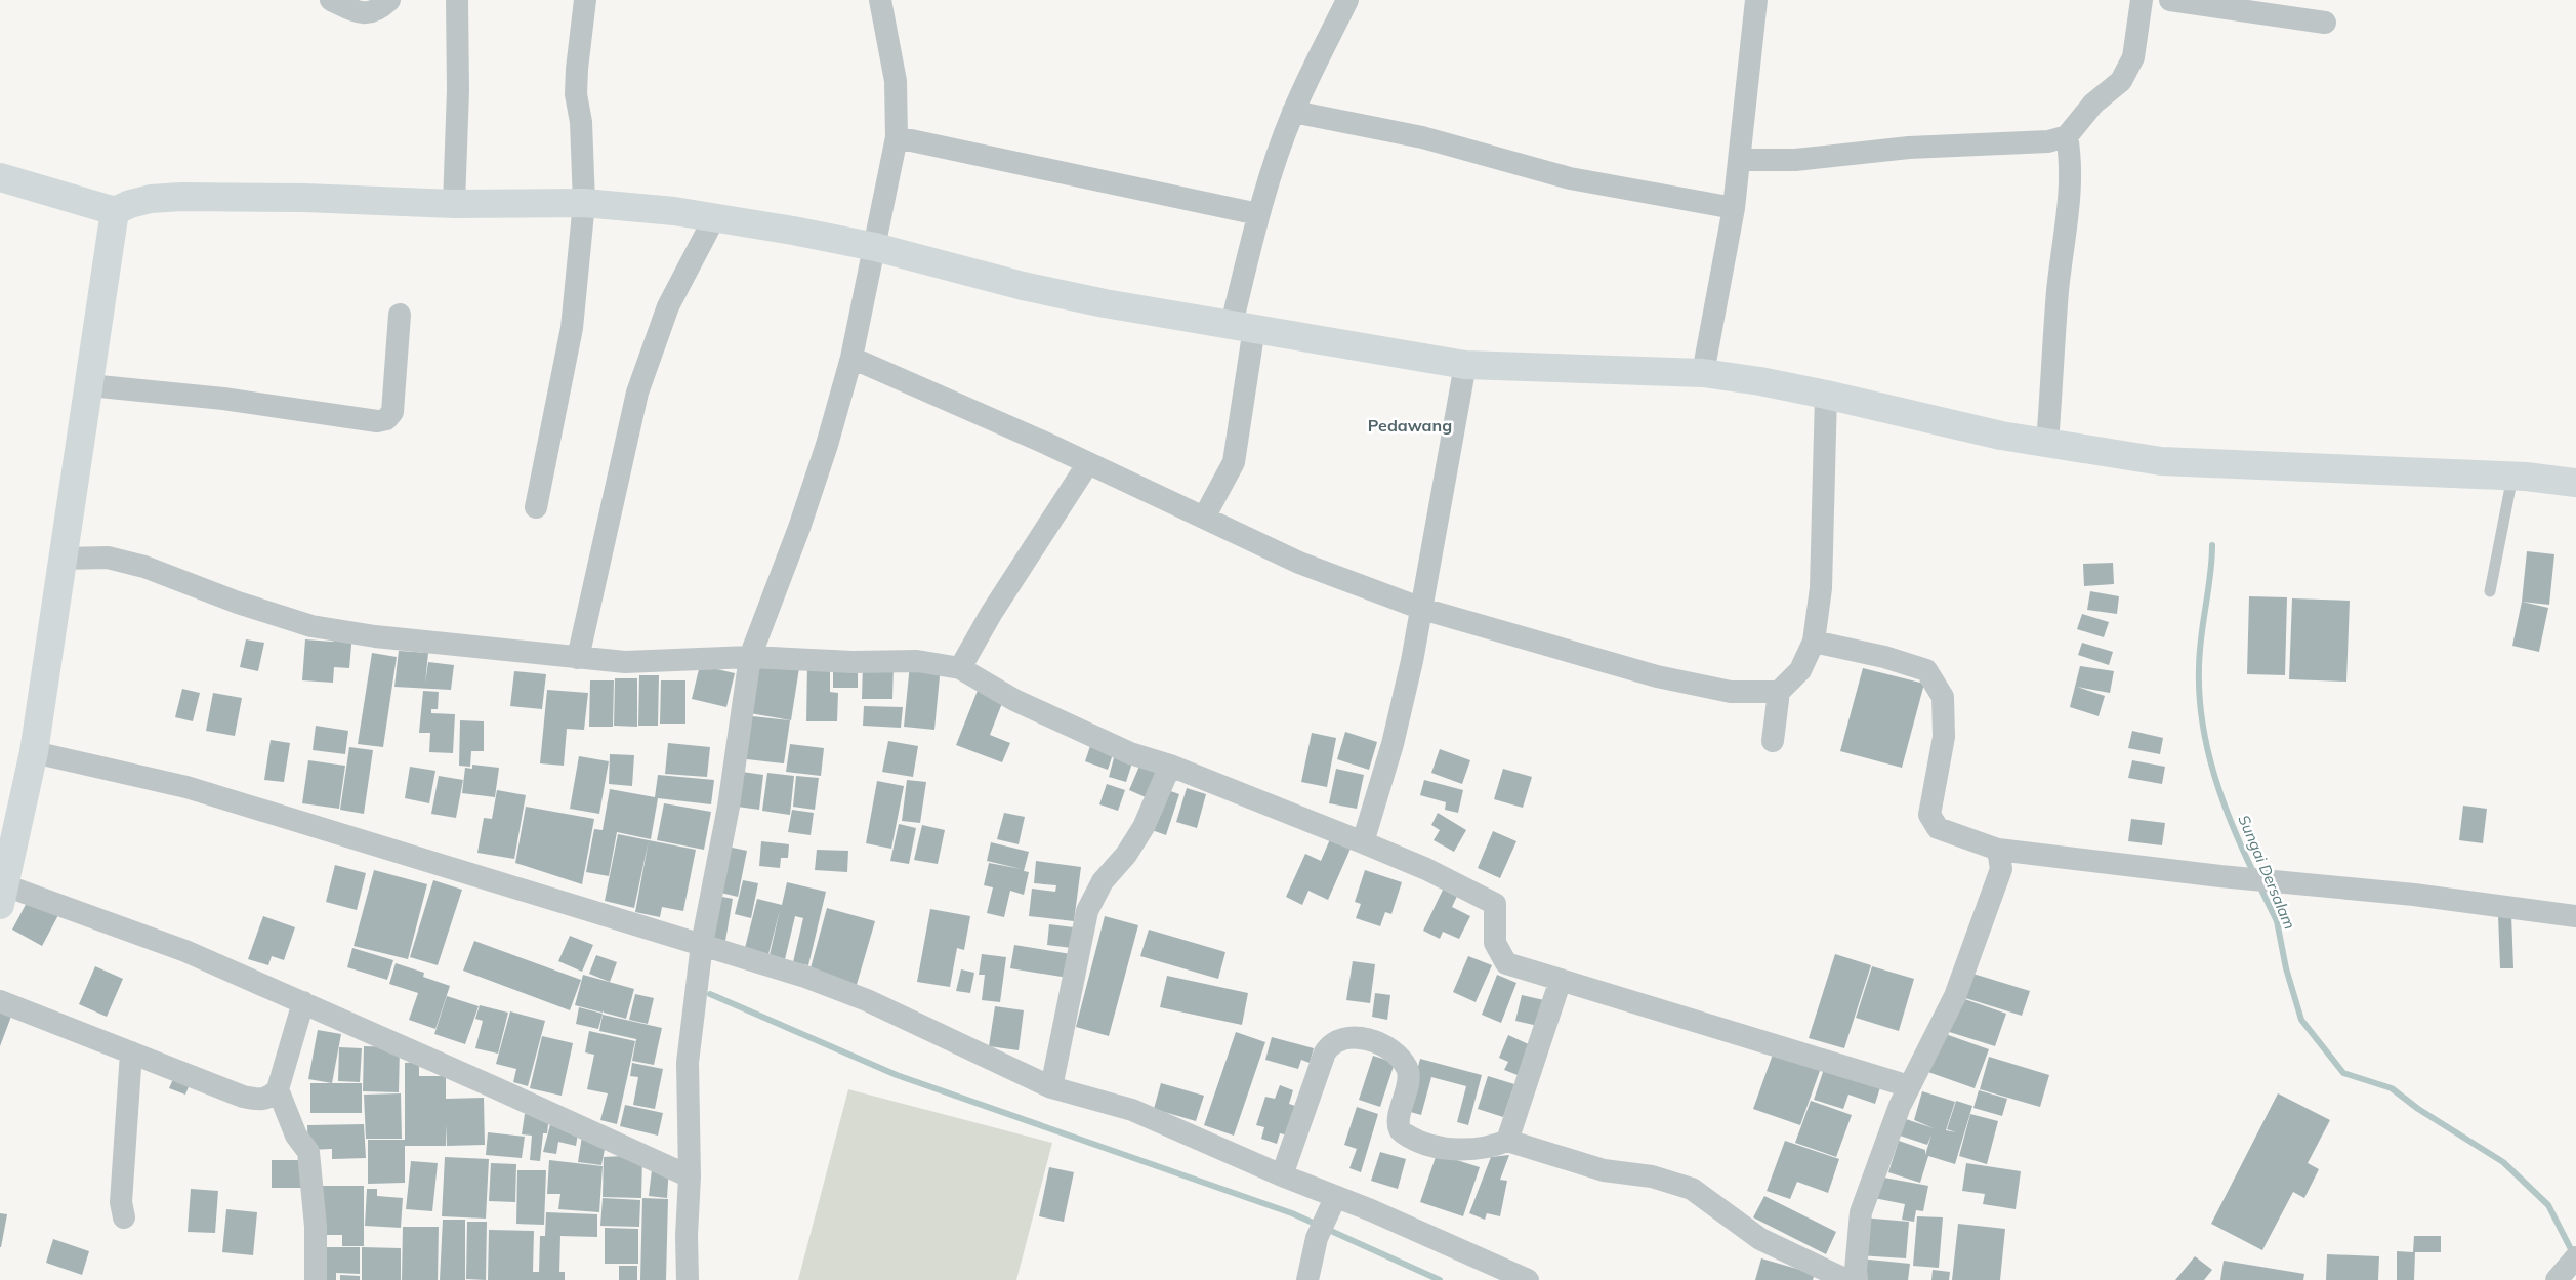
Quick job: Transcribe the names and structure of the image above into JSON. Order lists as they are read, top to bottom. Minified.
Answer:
{"districts":["Pedawang"],"water":["Sungai Dersalam"]}
